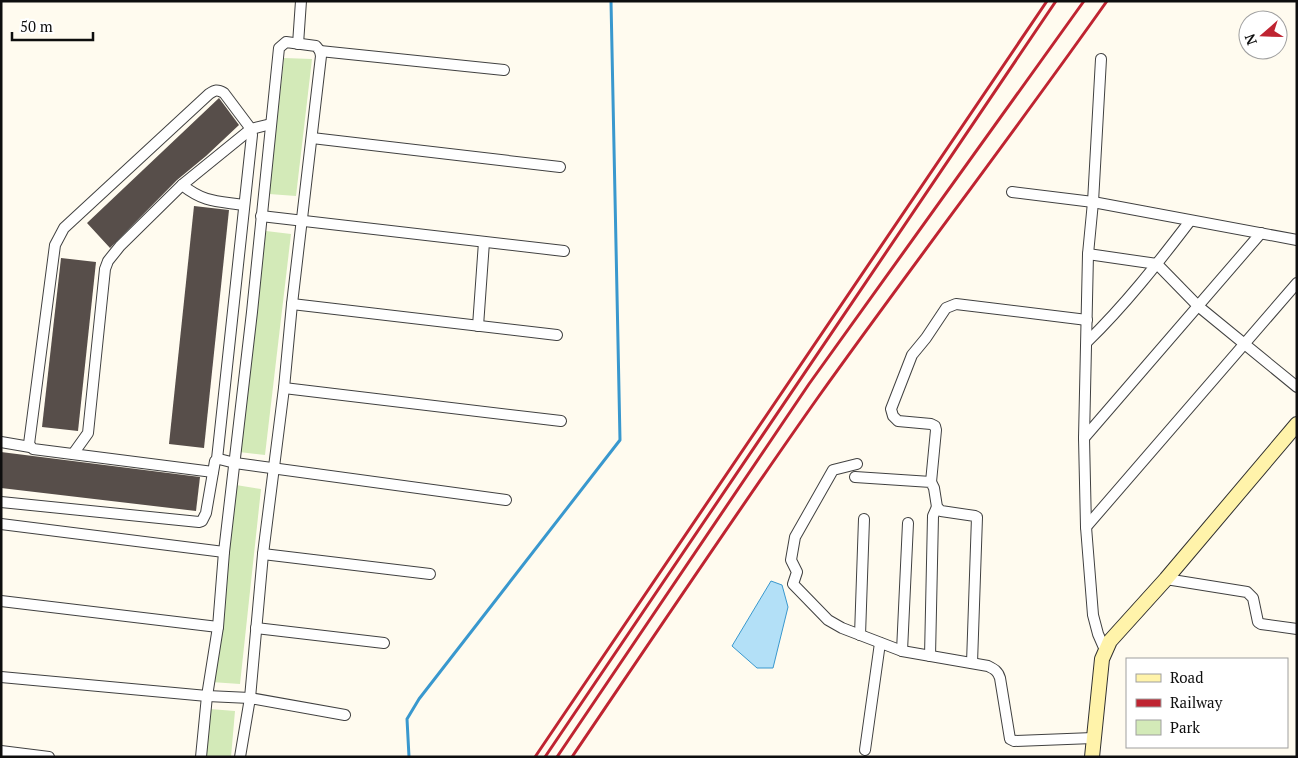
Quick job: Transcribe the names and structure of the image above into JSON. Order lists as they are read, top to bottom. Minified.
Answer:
{"legend":["Road","Railway","Park"],"scale_bar":"50 m","north":"left"}
